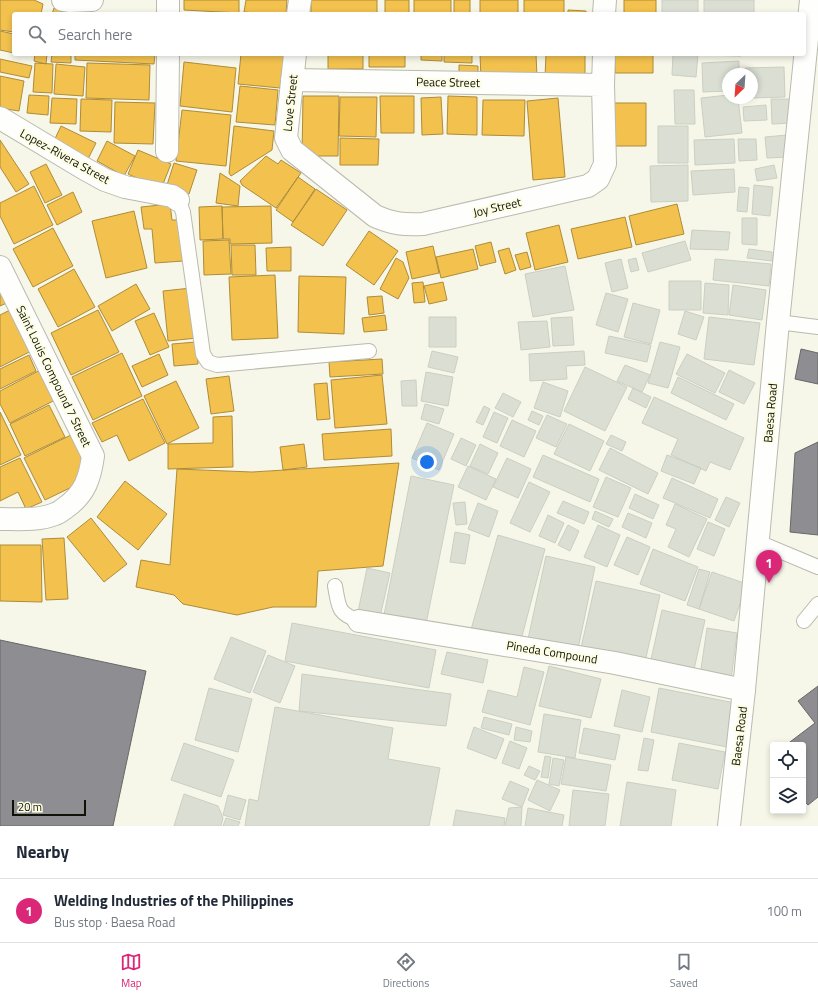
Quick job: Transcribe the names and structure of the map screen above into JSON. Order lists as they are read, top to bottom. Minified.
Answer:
{"streets":{"street":["Peace Street","Love Street","Lopez-Rivera Street","Joy Street","Saint Louis Compound 7 Street","Baesa Road","Pineda Compound"]},"crossings":[["Peace Street","Love Street"],["Peace Street","Joy Street"],["Love Street","Joy Street"],["Baesa Road","Pineda Compound"]],"scale_bar":"20 m","north":"bottom left","page":{"search":"Search here","pins":"1","scale":"20 m","heading":"Nearby","list":[{"mark":"1","name":"Welding Industries of the Philippines","note":"Bus stop · Baesa Road","value":"100 m"}],"nav":["Map","Directions","Saved"]}}
